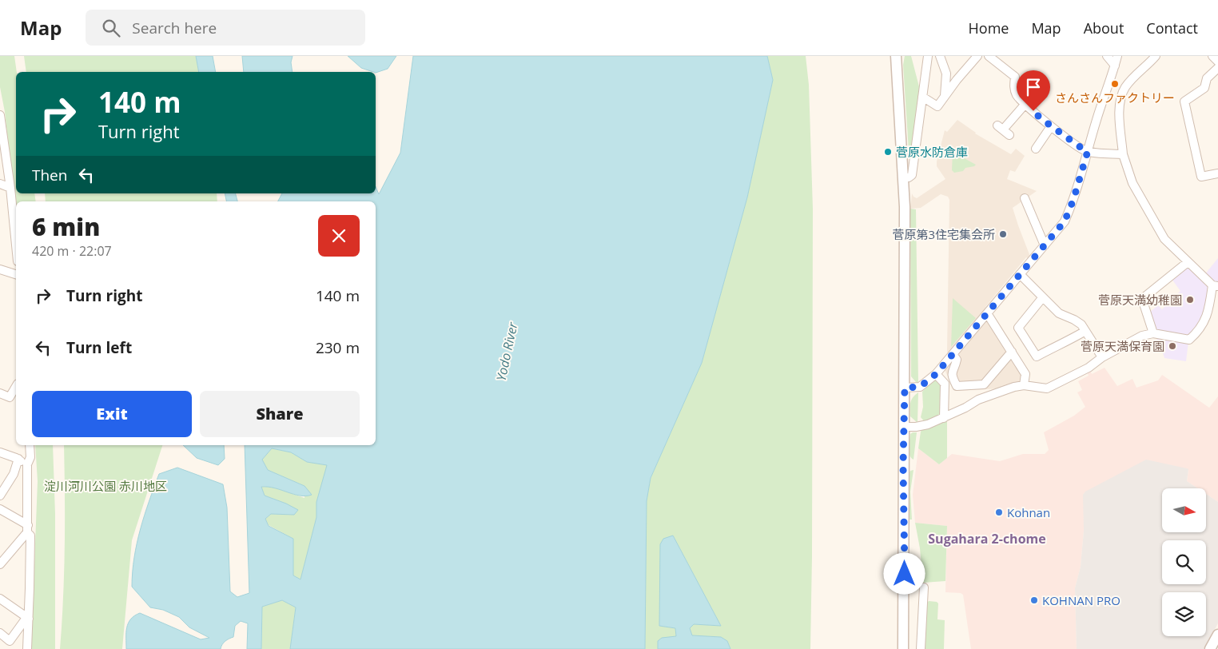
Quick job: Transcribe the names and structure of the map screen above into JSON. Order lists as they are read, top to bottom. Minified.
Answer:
{"districts":["Sugahara 2-chome"],"water":["Yodo River"],"parks":["淀川河川公園 赤川地区"],"places":["さんさんファクトリー","菅原水防倉庫","菅原第3住宅集会所","菅原天満幼稚園","菅原天満保育園","Kohnan","KOHNAN PRO"],"north":"right","page":{"header":"Map","search":"Search here","nav":["Home","Map","About","Contact"],"turn":["140 m","Turn right"],"then":"Then","heading":["6 min","420 m · 22:07"],"list":[{"name":"Turn right","value":"140 m"},{"name":"Turn left","value":"230 m"}],"buttons":["Exit","Share"]}}
